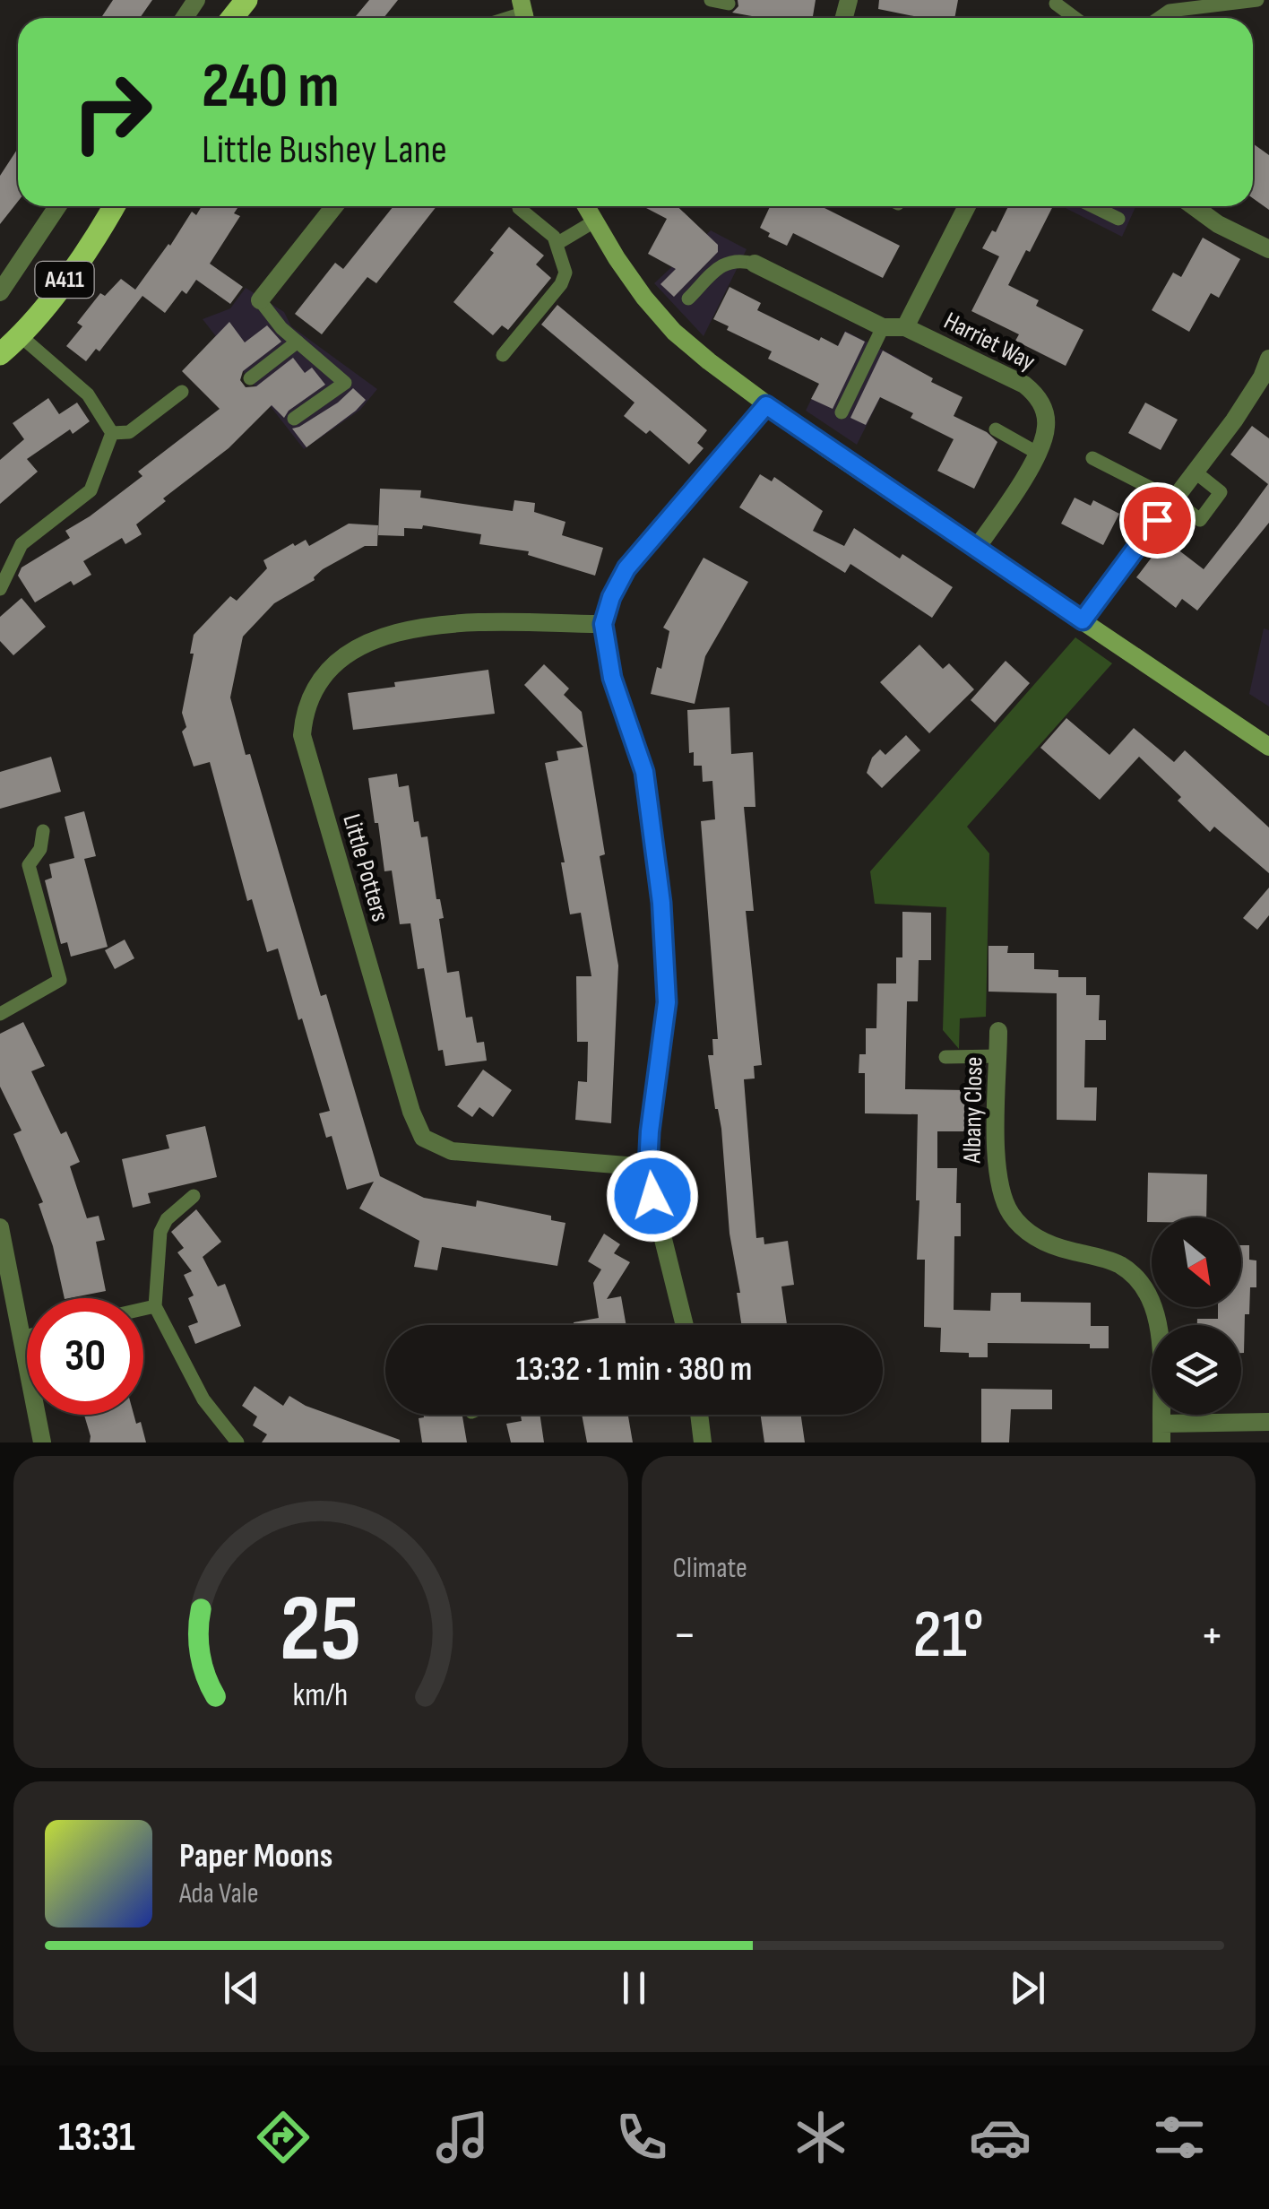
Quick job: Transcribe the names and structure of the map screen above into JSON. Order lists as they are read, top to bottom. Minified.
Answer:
{"streets":{"main road":["A411"],"street":["Harriet Way","Little Potters","Albany Close"]},"north":"bottom right","page":{"turn":["240 m","Little Bushey Lane"],"limit":"30","trip":"13:32 · 1 min · 380 m","tile":"Climate","heat":["−","21°","+"],"song":["Paper Moons","Ada Vale"],"tabs":"13:31","gauge":["25","km/h"]}}
